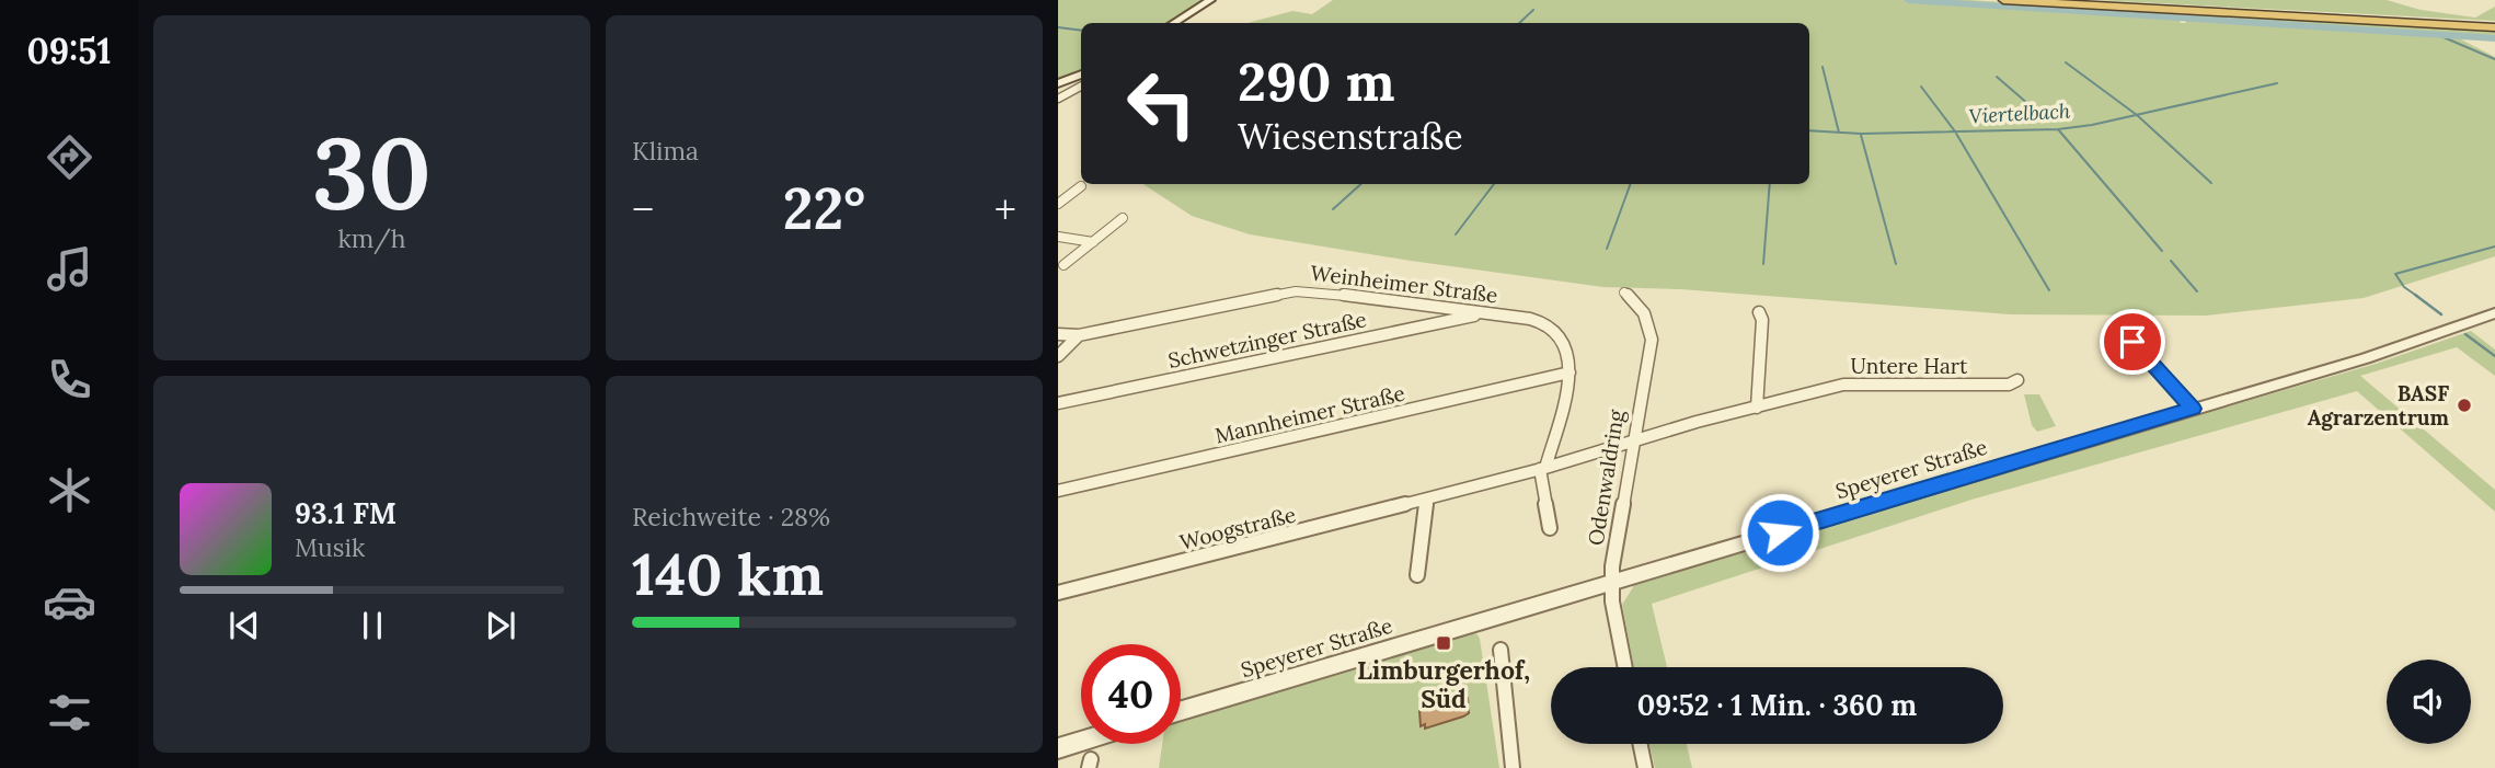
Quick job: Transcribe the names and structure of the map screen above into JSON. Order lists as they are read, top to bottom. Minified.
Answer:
{"streets":{"street":["Weinheimer Straße","Schwetzinger Straße","Untere Hart","Mannheimer Straße","Speyerer Straße","Odenwaldring","Woogstraße"]},"crossings":[["Weinheimer Straße","Schwetzinger Straße"],["Weinheimer Straße","Mannheimer Straße"],["Weinheimer Straße","Woogstraße"],["Untere Hart","Odenwaldring"],["Untere Hart","Woogstraße"],["Speyerer Straße","Odenwaldring"],["Odenwaldring","Woogstraße"]],"water":["Viertelbach"],"places":{"other":["BASF Agrarzentrum"],"transit":["Limburgerhof, Süd"]},"page":{"tabs":"09:51","tile":[["30","km/h"],"Klima",["Reichweite · 28%","140 km"]],"turn":["290 m","Wiesenstraße"],"heat":["−","22°","+"],"song":["93.1 FM","Musik"],"limit":"40","trip":"09:52 · 1 Min. · 360 m"}}
